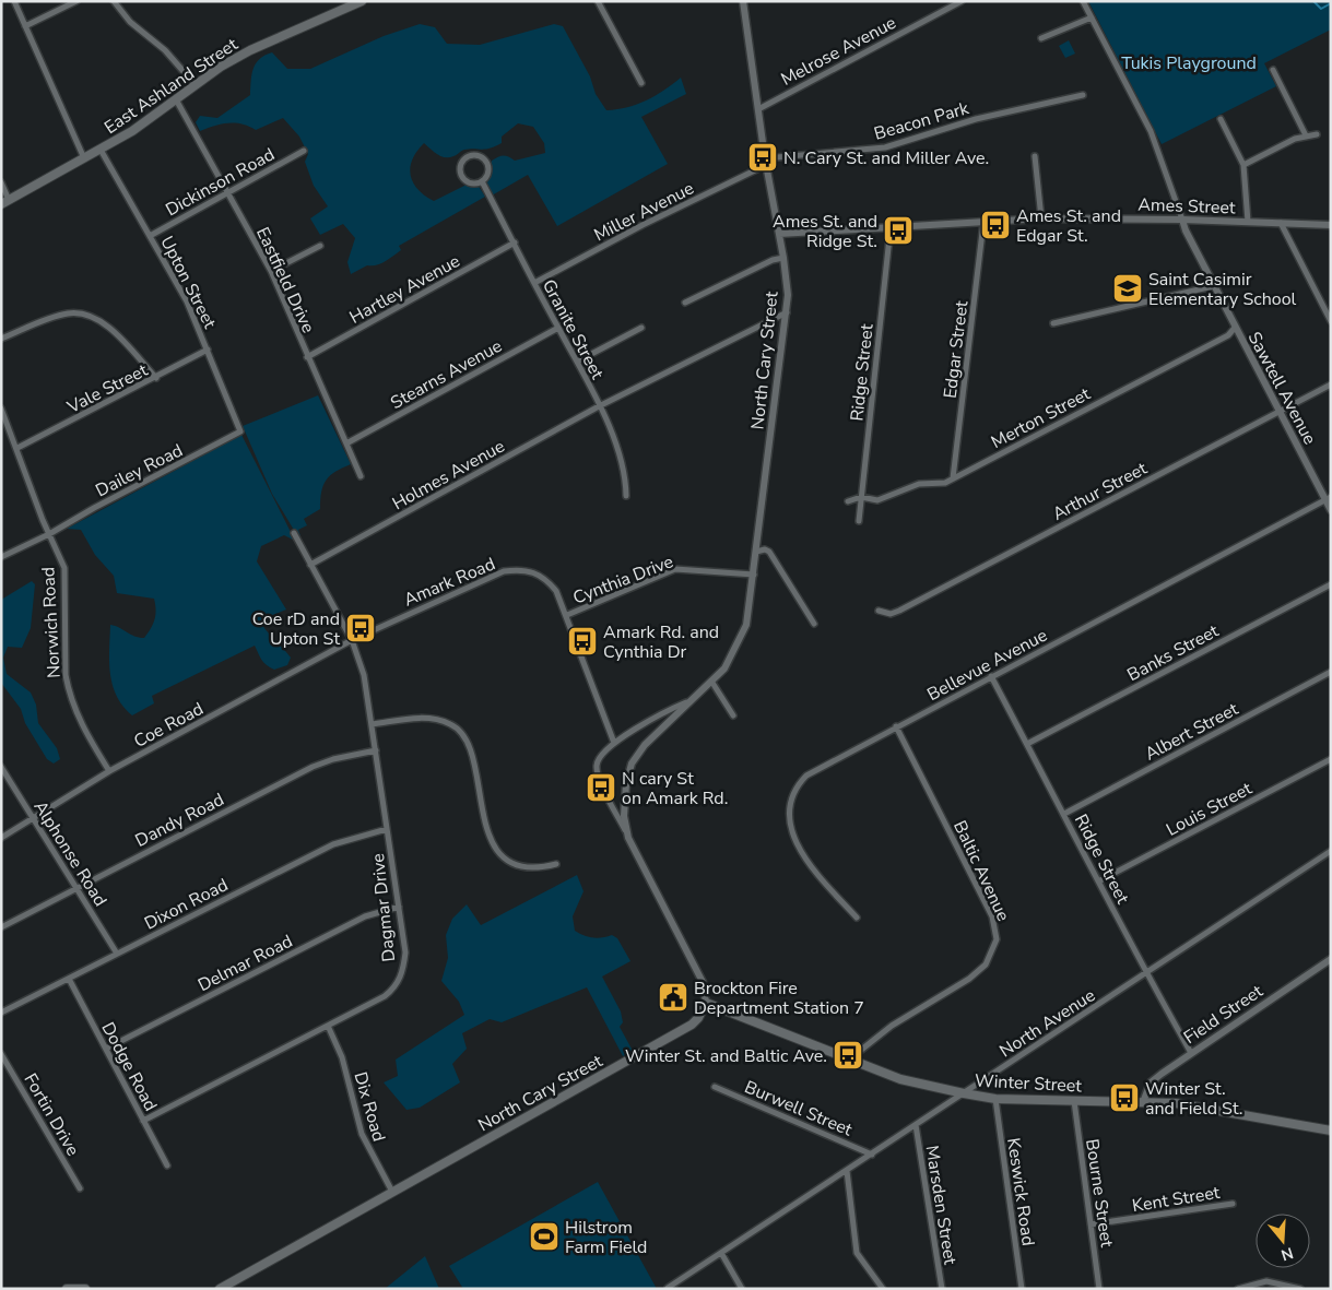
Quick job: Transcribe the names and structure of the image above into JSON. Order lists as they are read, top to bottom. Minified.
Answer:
{"streets":{"main road":["East Ashland Street","North Cary Street","Winter Street"],"street":["Melrose Avenue","Beacon Park","Dickinson Road","Ames Street","Miller Avenue","Eastfield Drive","Upton Street","Hartley Avenue","Granite Street","Edgar Street","Ridge Street","Stearns Avenue","Vale Street","Sawtell Avenue","Merton Street","Dailey Road","Holmes Avenue","Arthur Street","Cynthia Drive","Amark Road","Norwich Road","Banks Street","Bellevue Avenue","Coe Road","Albert Street","Louis Street","Dandy Road","Alphonse Road","Baltic Avenue","Dixon Road","Dagmar Drive","Delmar Road","Field Street","North Avenue","Dodge Road","Dix Road","Burwell Street","Fortin Drive","Keswick Road","Bourne Street","Kent Street","Marsden Street"]},"crossings":[["Melrose Avenue","North Cary Street"],["East Ashland Street","Eastfield Drive"],["East Ashland Street","Upton Street"],["Beacon Park","Miller Avenue"],["Beacon Park","North Cary Street"],["Dickinson Road","Eastfield Drive"],["Dickinson Road","Upton Street"],["Ames Street","Edgar Street"],["Ames Street","North Cary Street"],["Ames Street","Ridge Street"],["Ames Street","Sawtell Avenue"],["Miller Avenue","Granite Street"],["Miller Avenue","North Cary Street"],["Eastfield Drive","Hartley Avenue"],["Eastfield Drive","Stearns Avenue"],["Upton Street","Vale Street"],["Upton Street","Dailey Road"],["Hartley Avenue","Granite Street"],["Granite Street","Stearns Avenue"],["Granite Street","Holmes Avenue"],["Edgar Street","Merton Street"],["North Cary Street","Holmes Avenue"],["North Cary Street","Cynthia Drive"],["North Cary Street","Amark Road"],["North Cary Street","Winter Street"],["North Cary Street","Dix Road"],["Ridge Street","Merton Street"],["Ridge Street","Banks Street"],["Ridge Street","Bellevue Avenue"],["Ridge Street","Albert Street"],["Ridge Street","Louis Street"],["Ridge Street","Field Street"],["Ridge Street","North Avenue"],["Vale Street","Norwich Road"],["Sawtell Avenue","Merton Street"],["Sawtell Avenue","Arthur Street"],["Sawtell Avenue","Bellevue Avenue"],["Dailey Road","Norwich Road"],["Cynthia Drive","Amark Road"],["Amark Road","Coe Road"],["Amark Road","Dagmar Drive"],["Norwich Road","Coe Road"],["Bellevue Avenue","Baltic Avenue"],["Coe Road","Alphonse Road"],["Coe Road","Dagmar Drive"],["Dandy Road","Alphonse Road"],["Dandy Road","Dagmar Drive"],["Alphonse Road","Dixon Road"],["Baltic Avenue","Winter Street"],["Dixon Road","Dagmar Drive"],["Dixon Road","Dodge Road"],["Dagmar Drive","Delmar Road"],["Dagmar Drive","Dodge Road"],["Dagmar Drive","Dix Road"],["Delmar Road","Dodge Road"],["Field Street","Winter Street"],["North Avenue","Winter Street"],["North Avenue","Burwell Street"],["North Avenue","Marsden Street"],["Winter Street","Keswick Road"],["Winter Street","Bourne Street"],["Bourne Street","Kent Street"]],"parks":["Tukis Playground"],"places":{"bus stop":["N. Cary St. and Miller Ave.","Ames St. and Edgar St.","Ames St. and Ridge St.","Coe rD and Upton St","Amark Rd. and Cynthia Dr","N cary St on Amark Rd.","Winter St. and Baltic Ave.","Winter St. and Field St."],"school or university":["Saint Casimir Elementary School"],"public building":["Brockton Fire Department Station 7"],"sports":["Hilstrom Farm Field"]},"north":"bottom"}
